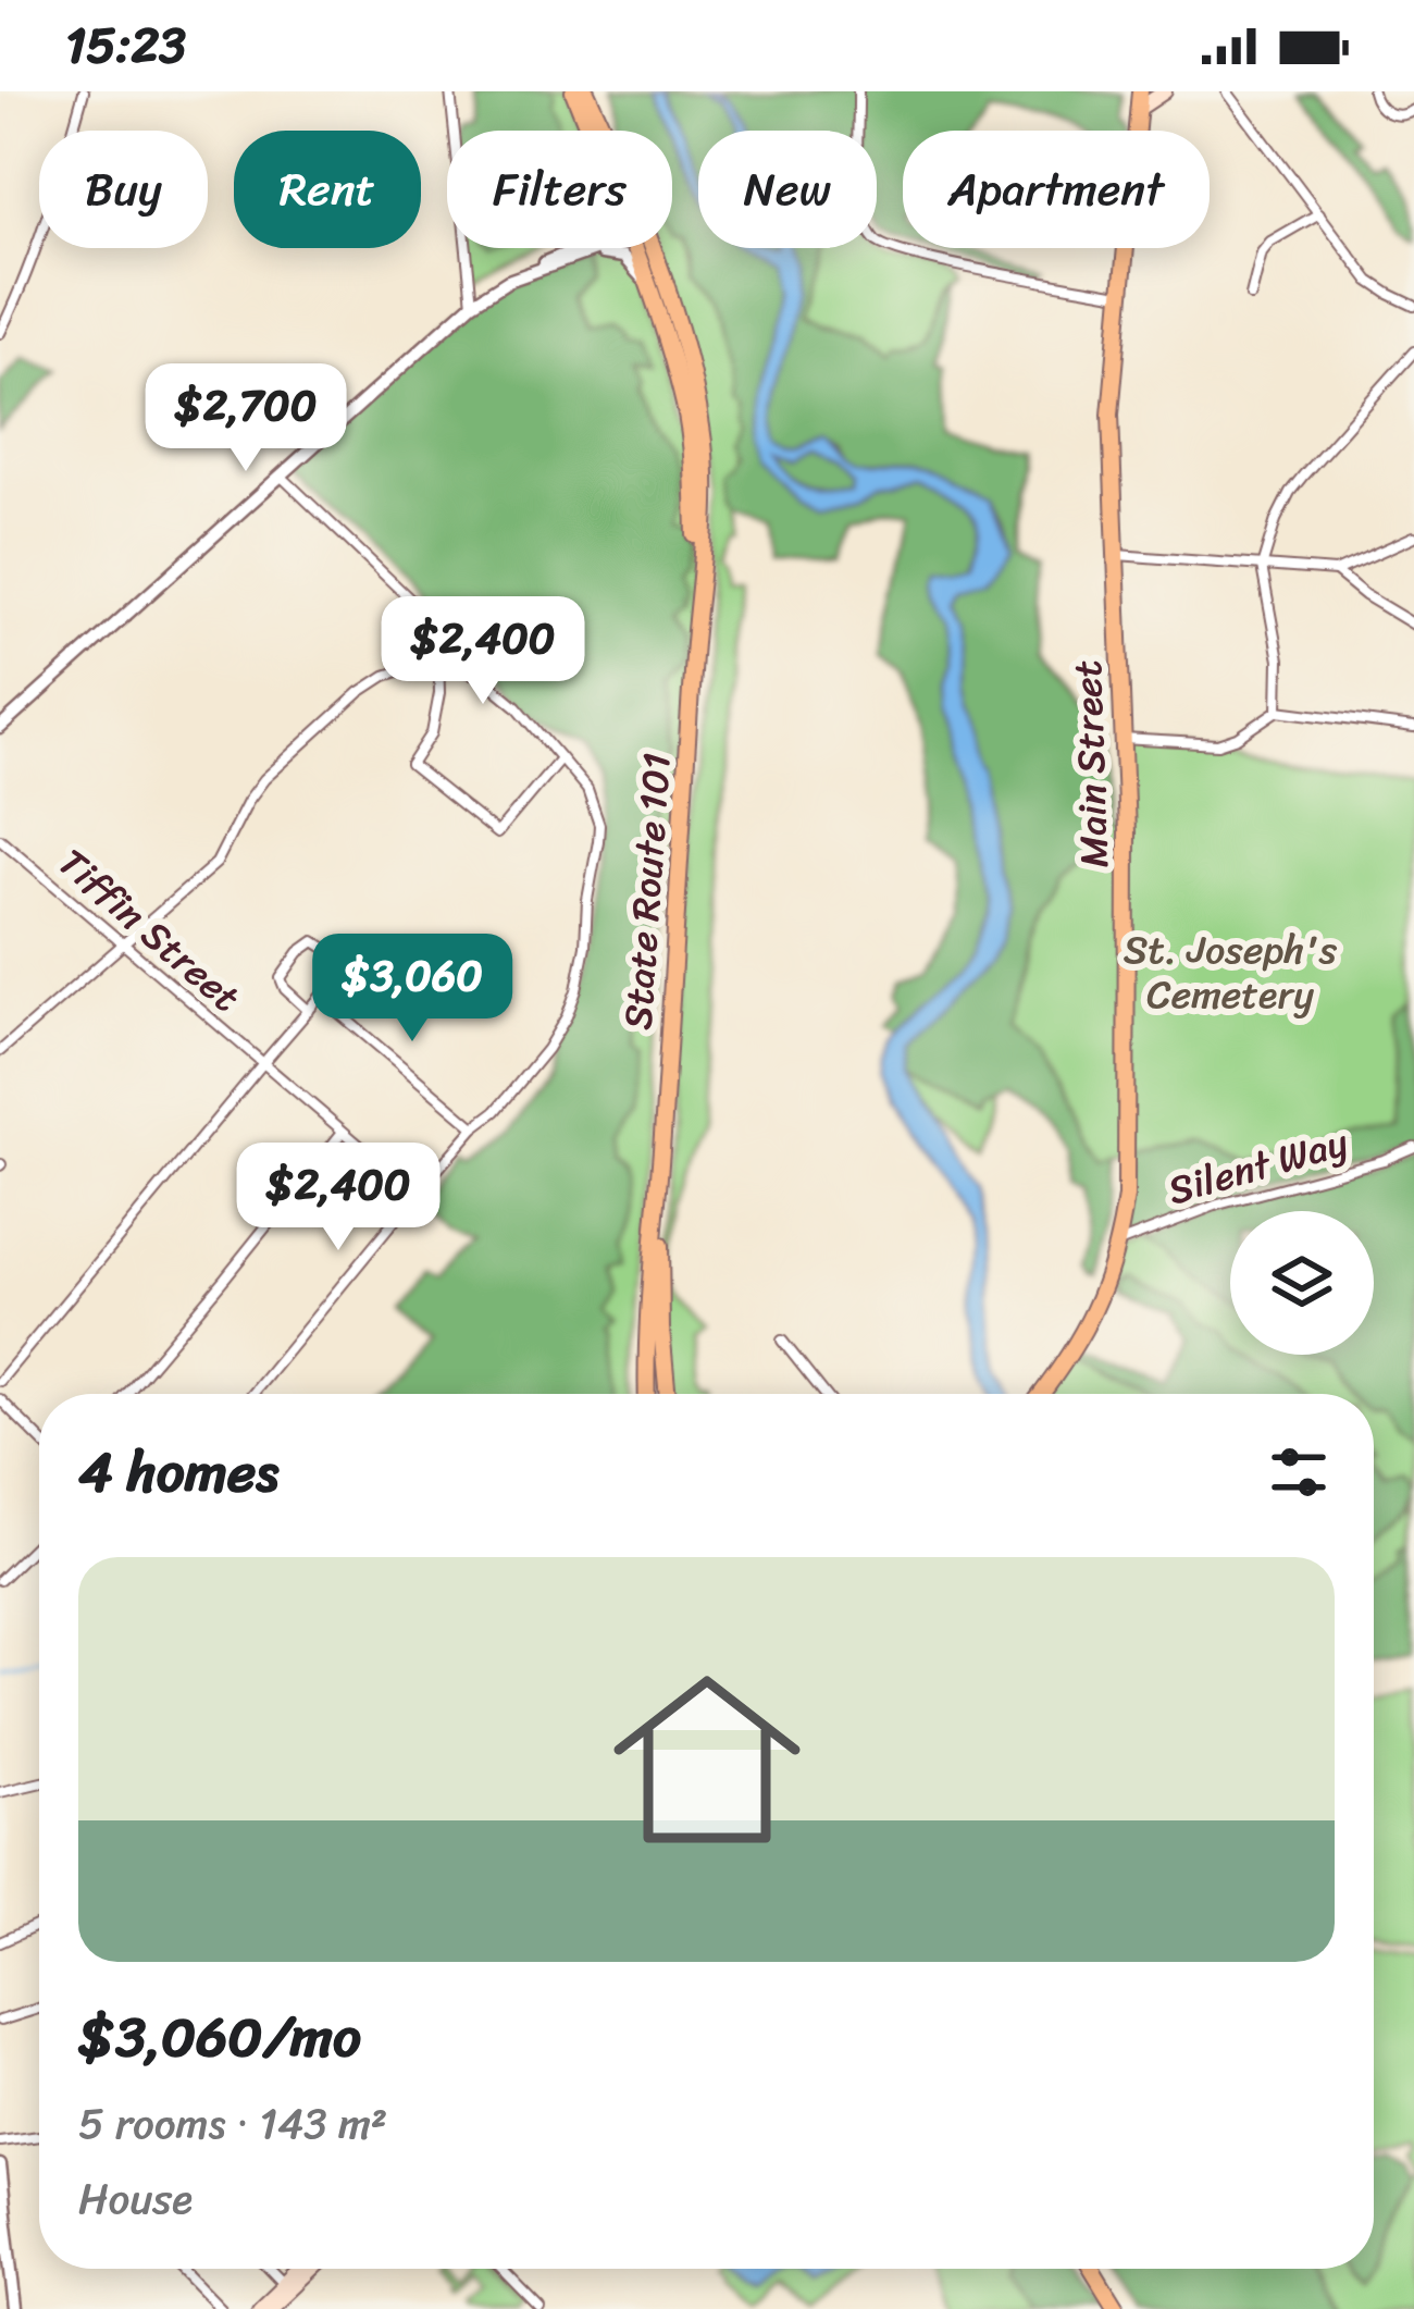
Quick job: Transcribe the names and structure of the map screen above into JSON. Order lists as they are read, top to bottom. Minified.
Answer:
{"streets":{"highway":["Main Street","State Route 101"],"street":["Tiffin Street","Silent Way"]},"crossings":[["Main Street","Silent Way"]],"parks":["St. Joseph's Cemetery"],"page":{"status":"15:23","chip":["Buy","Rent","Filters","New","Apartment"],"price":["$2,700","$2,400","$3,060","$2,400"],"heading":"4 homes","list":[{"name":"$3,060/mo","note":"5 rooms · 143 m² · House"}]}}
